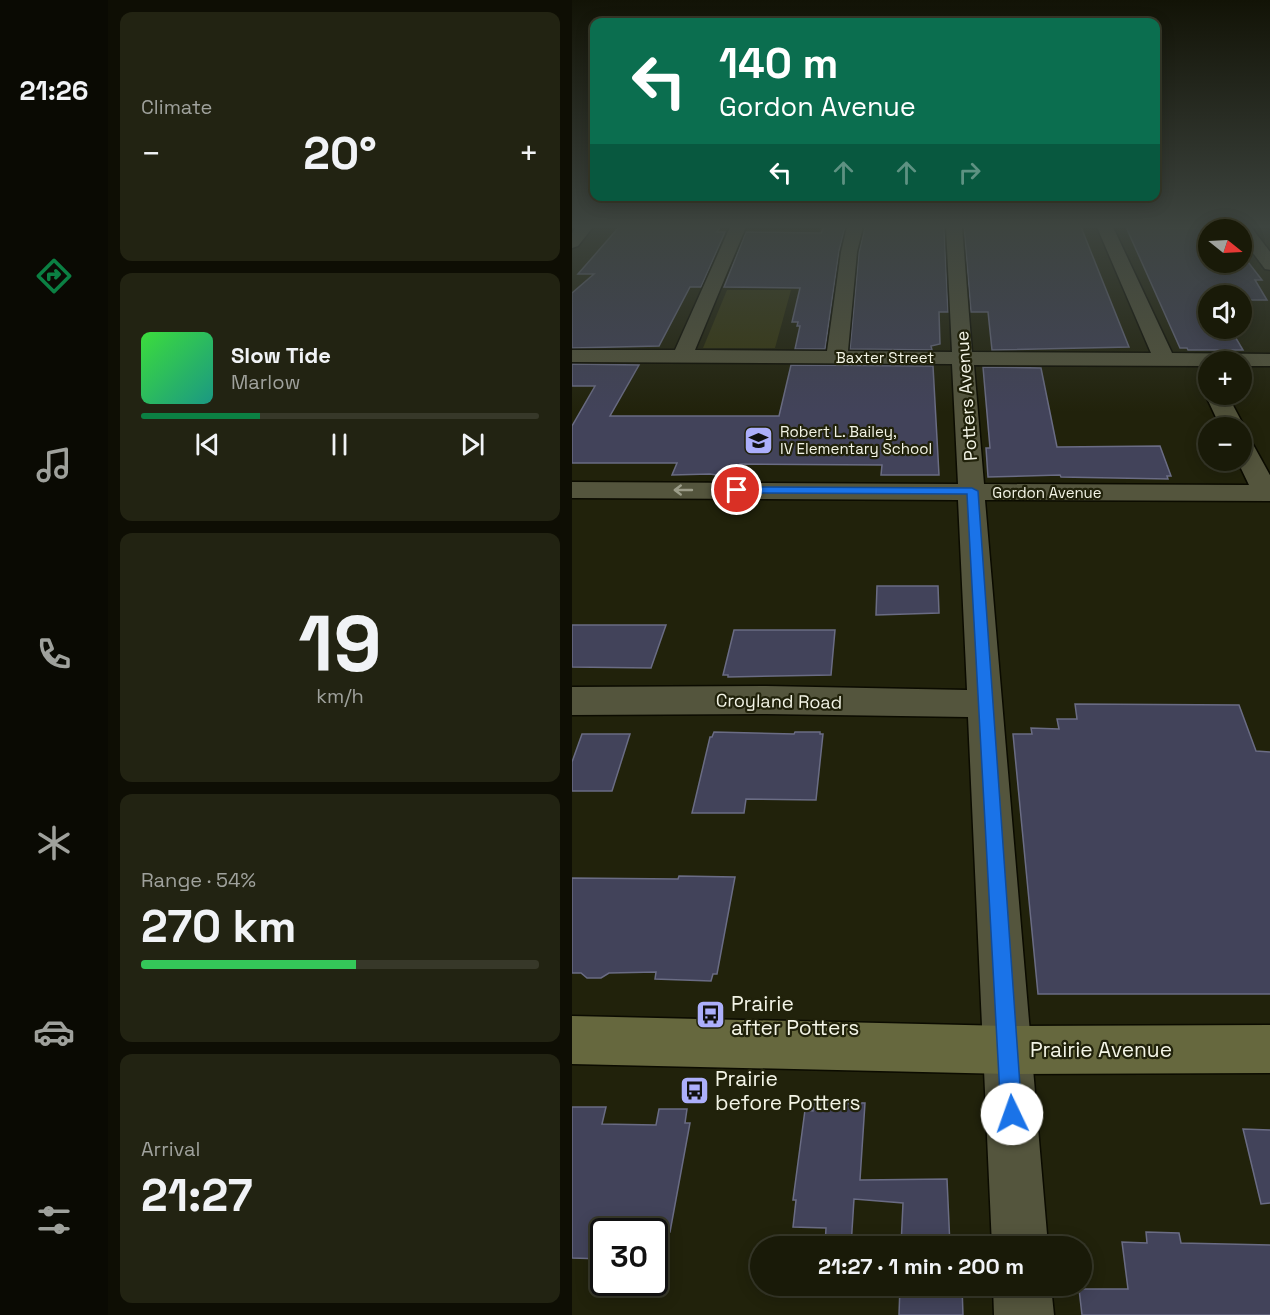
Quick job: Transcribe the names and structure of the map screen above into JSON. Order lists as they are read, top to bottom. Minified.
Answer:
{"streets":{"street":["Baxter Street","Potters Avenue","Gordon Avenue","Croyland Road","Prairie Avenue"]},"crossings":[["Baxter Street","Potters Avenue"],["Potters Avenue","Gordon Avenue"],["Potters Avenue","Croyland Road"],["Potters Avenue","Prairie Avenue"]],"one_way":["Gordon Avenue"],"places":{"school or university":["Robert L. Bailey, IV Elementary School"],"bus stop":["Prairie after Potters","Prairie before Potters"]},"north":"right","page":{"tabs":"21:26","tile":["Climate",["19","km/h"],["Range · 54%","270 km"],["Arrival","21:27"]],"turn":["140 m","Gordon Avenue"],"heat":["−","20°","+"],"map_buttons":["+","−"],"song":["Slow Tide","Marlow"],"limit":"30","trip":"21:27 · 1 min · 200 m"}}
